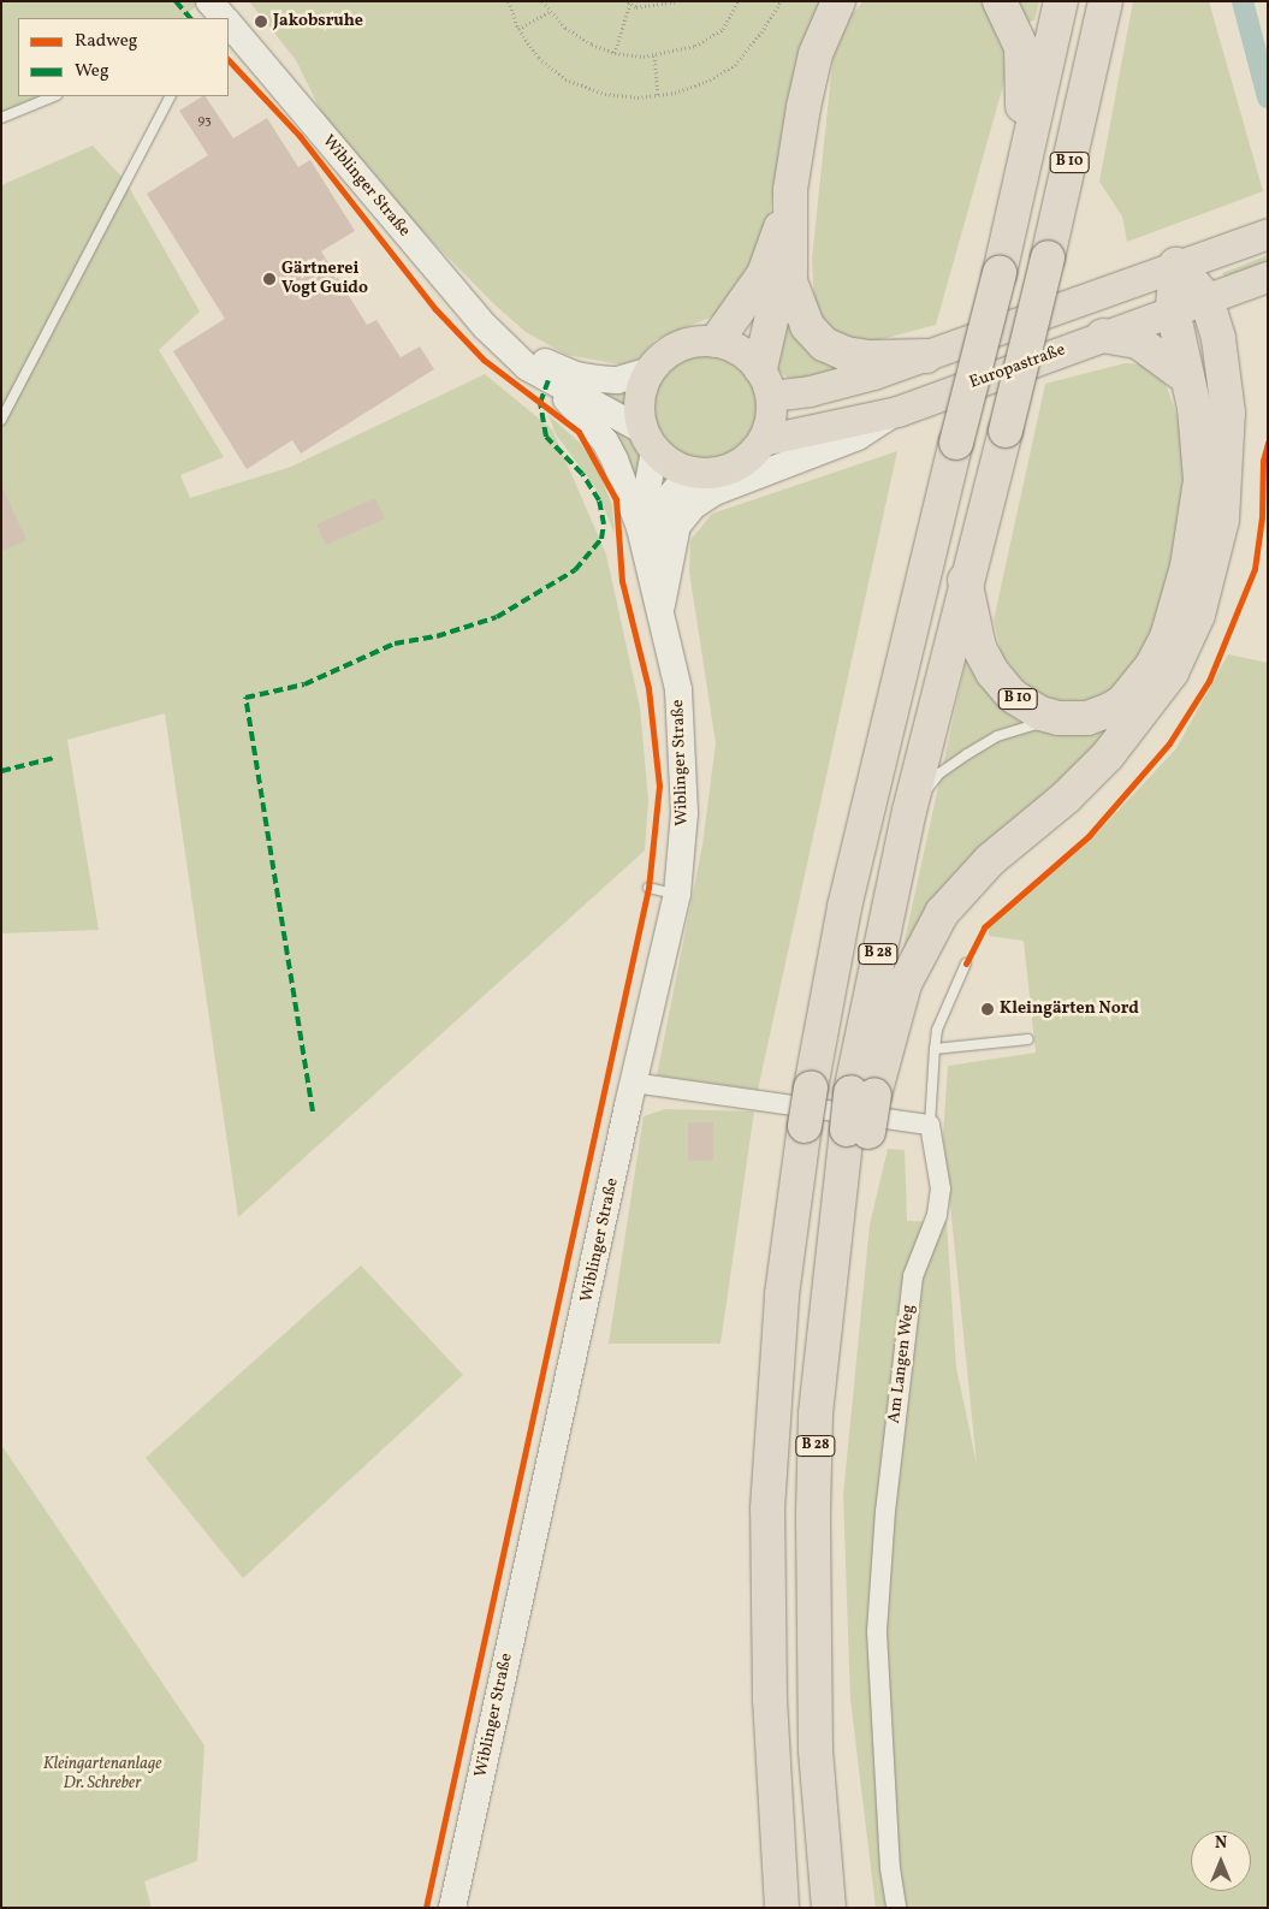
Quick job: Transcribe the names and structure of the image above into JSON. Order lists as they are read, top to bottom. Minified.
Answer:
{"streets":{"highway":["B 10","B 28"],"main road":["Wiblinger Straße","Europastraße"],"street":["Am Langen Weg"]},"crossings":[["B 10","Europastraße"],["B 10","B 28"],["Wiblinger Straße","Europastraße"]],"parks":["Kleingartenanlage Dr. Schreber"],"places":["Jakobsruhe","Gärtnerei Vogt Guido","Kleingärten Nord"],"house_numbers":["93"],"legend":["Radweg","Weg"],"north":"top"}
